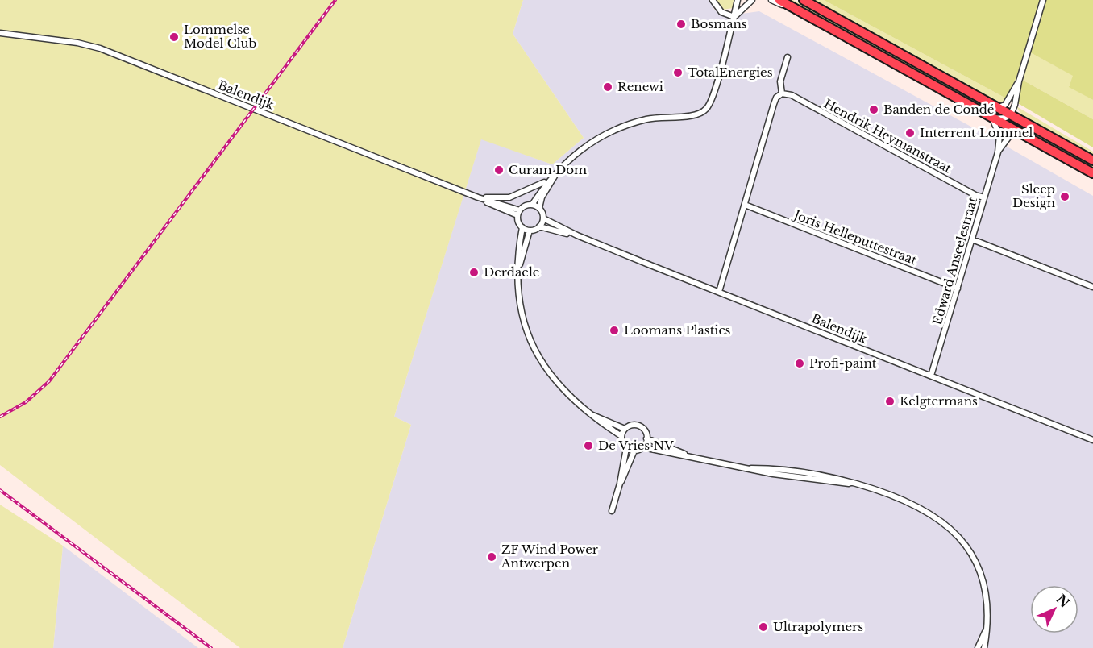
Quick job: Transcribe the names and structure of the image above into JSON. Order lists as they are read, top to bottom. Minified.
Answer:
{"streets":{"street":["Balendijk","Hendrik Heymanstraat","Joris Helleputtestraat","Edward Anseelestraat"]},"crossings":[["Balendijk","Edward Anseelestraat"],["Hendrik Heymanstraat","Edward Anseelestraat"],["Joris Helleputtestraat","Edward Anseelestraat"]],"places":["Bosmans","Lommelse Model Club","TotalEnergies","Renewi","Banden de Condé","Interrent Lommel","Curam Dom","Sleep Design","Derdaele","Loomans Plastics","Profi-paint","Kelgtermans","De Vries NV","ZF Wind Power Antwerpen","Ultrapolymers"],"north":"top right"}
